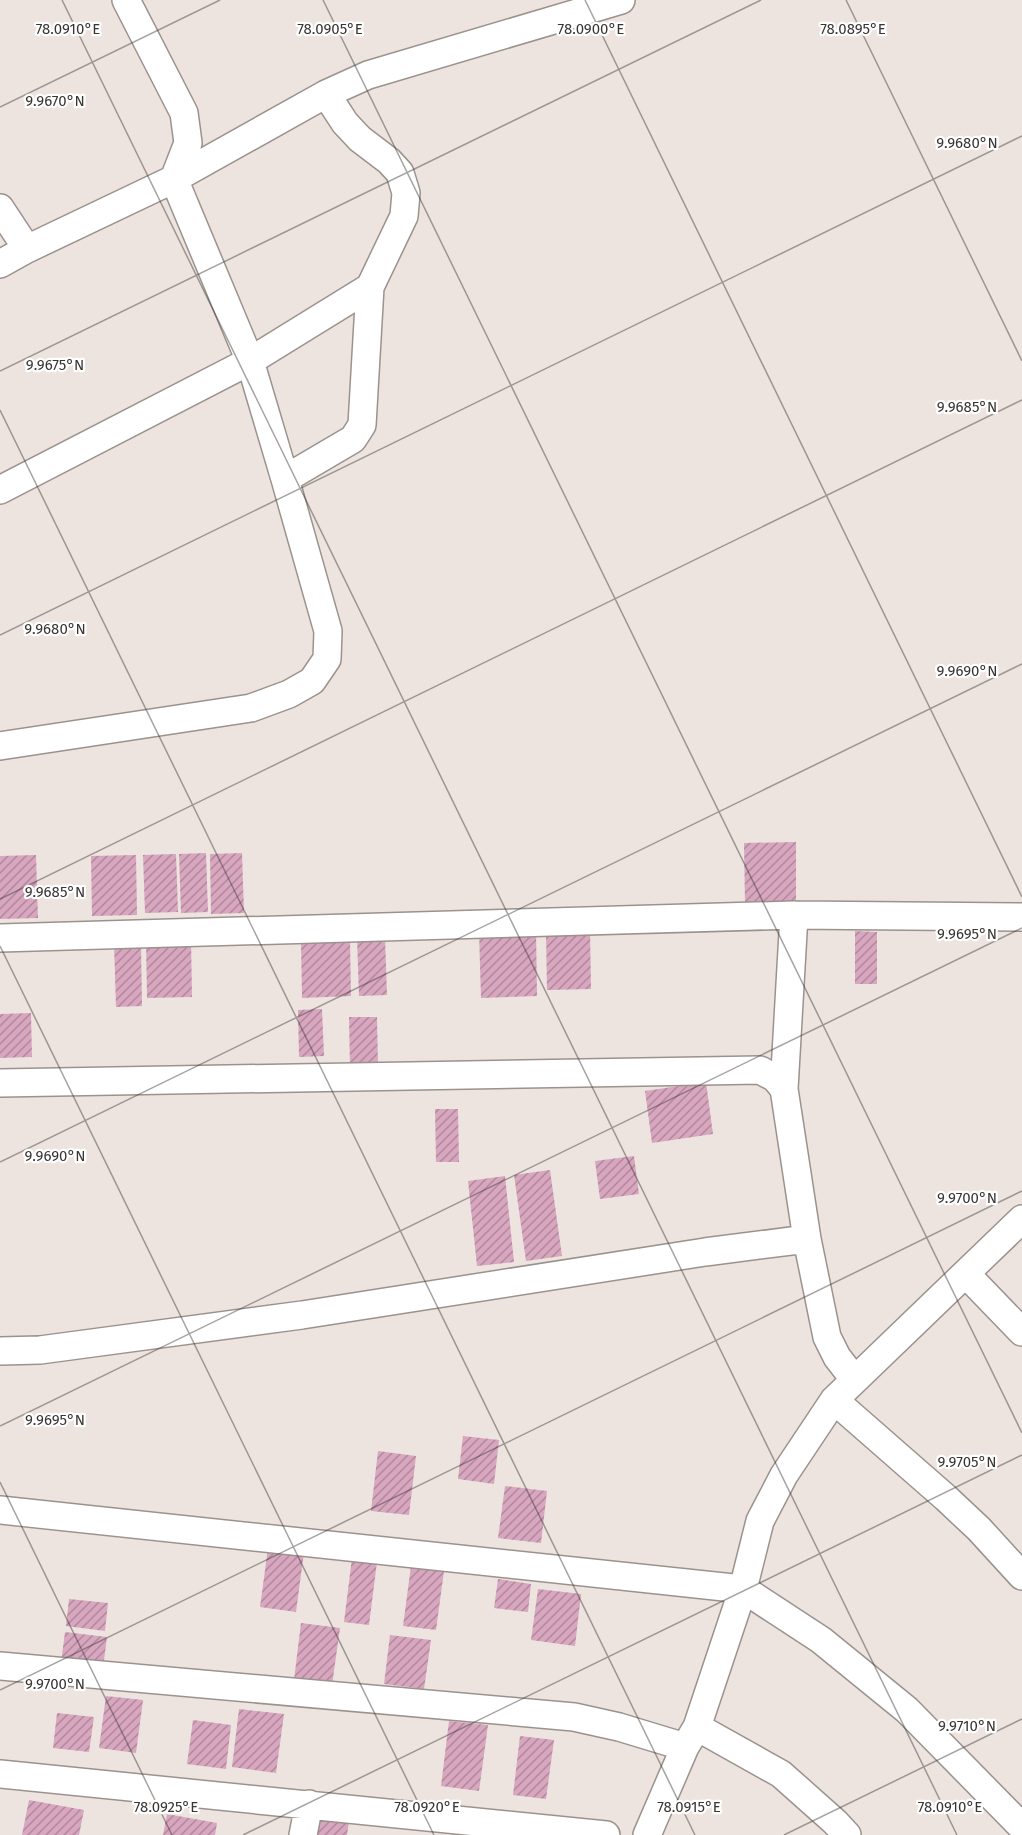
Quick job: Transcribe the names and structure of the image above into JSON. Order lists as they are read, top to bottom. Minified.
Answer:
{"coordinates":["78.0910°E","78.0900°E","78.0895°E","78.0905°E","9.9670°N","9.9680°N","9.9675°N","9.9685°N","9.9690°N","9.9695°N","9.9700°N","9.9705°N","9.9710°N","78.0925°E","78.0920°E","78.0915°E"]}
